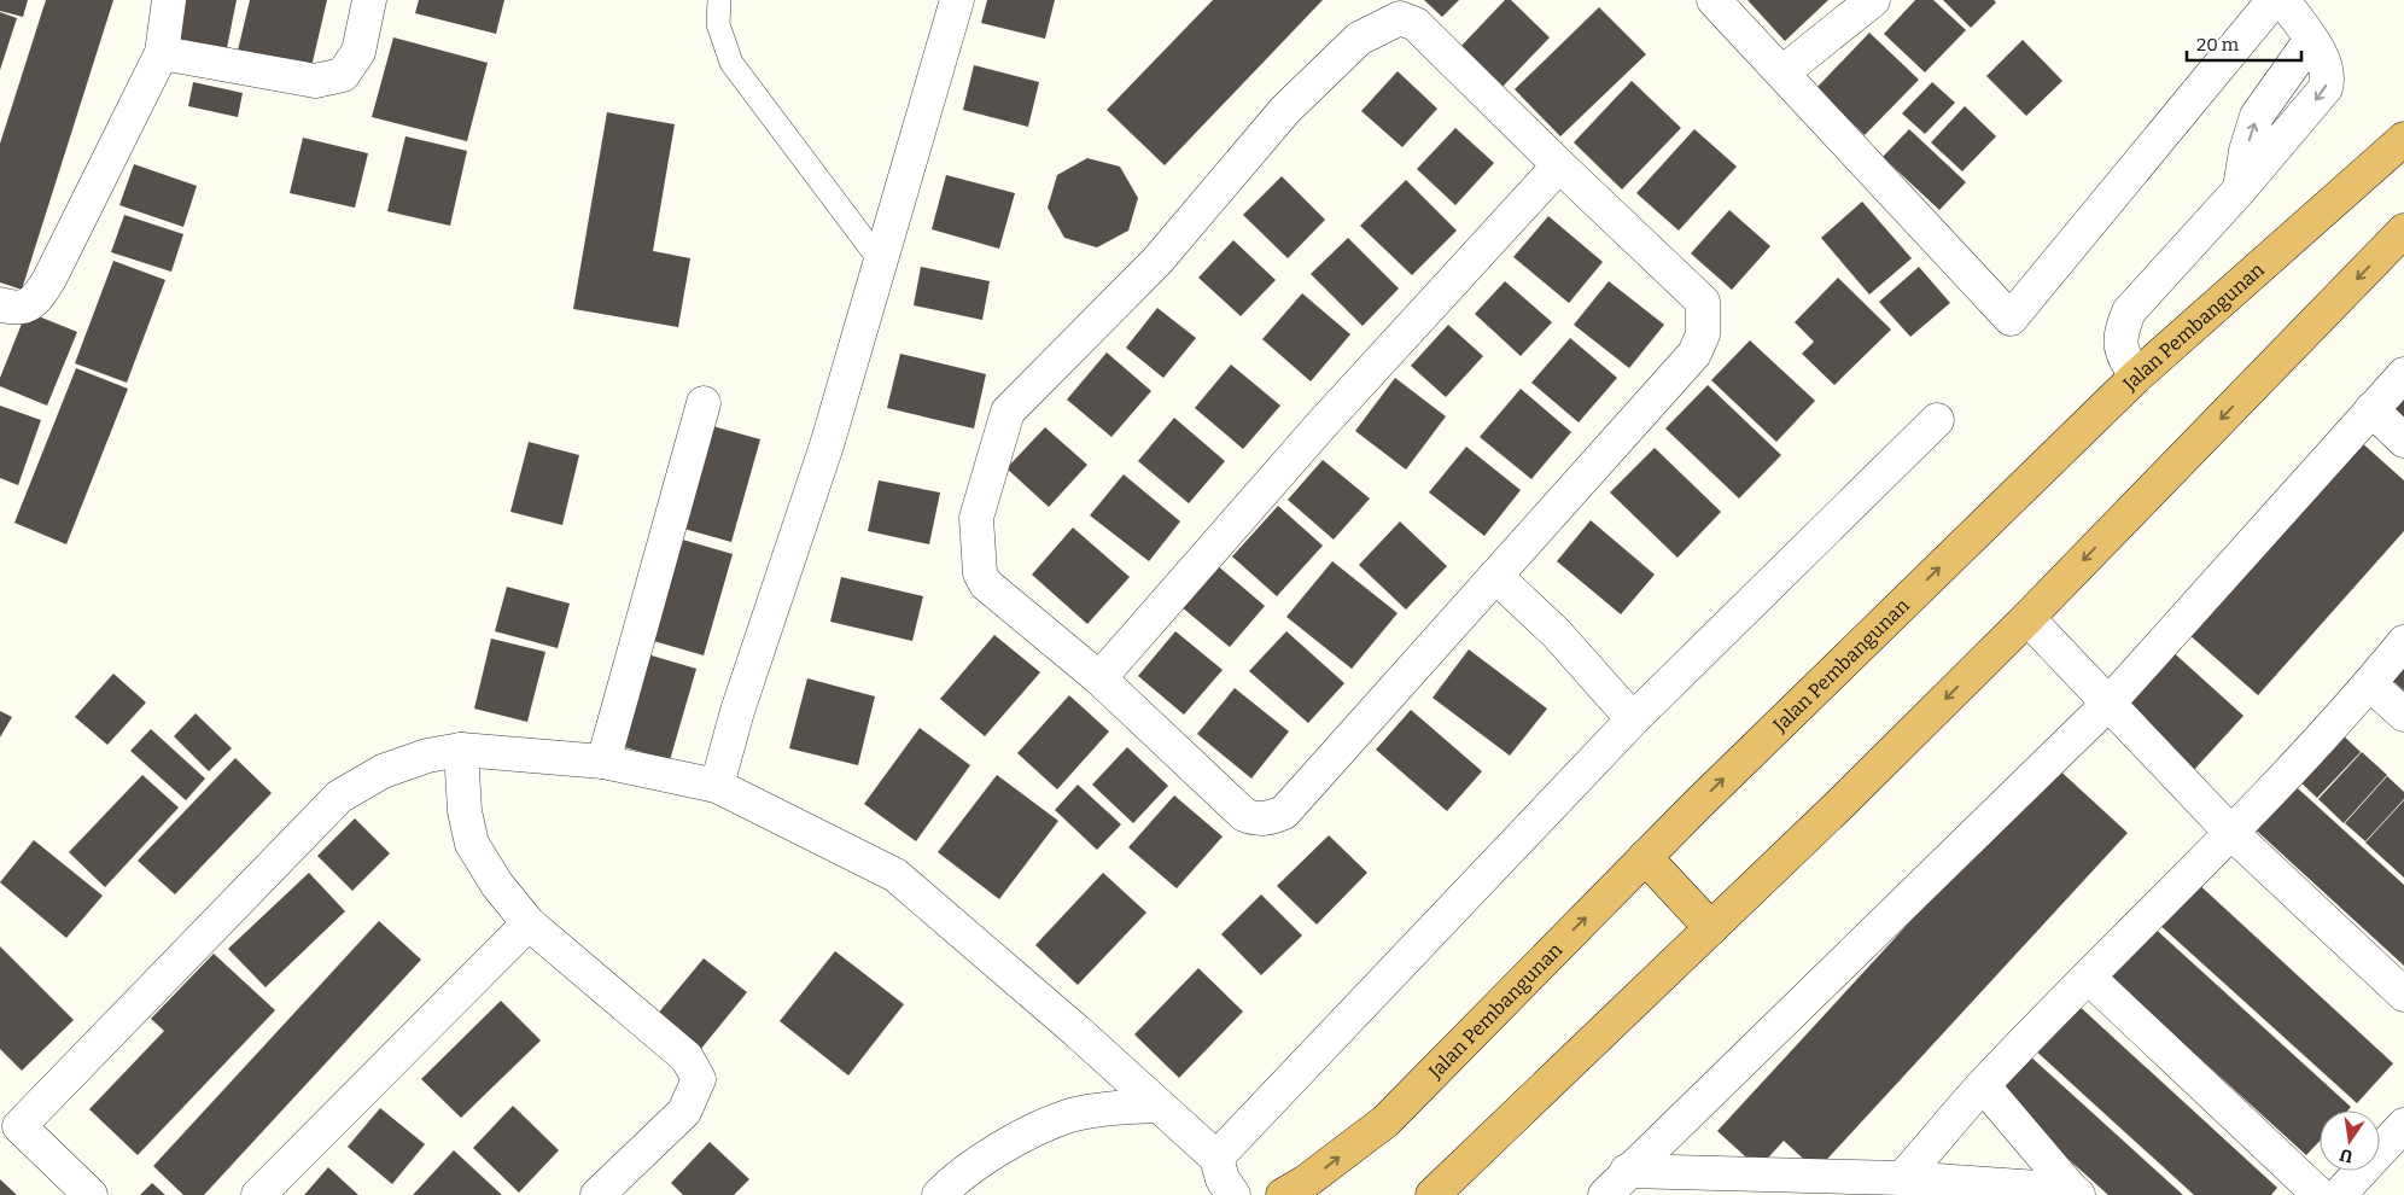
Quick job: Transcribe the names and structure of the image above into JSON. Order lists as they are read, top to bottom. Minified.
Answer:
{"streets":{"highway":["Jalan Pembangunan"]},"scale_bar":"20 m","north":"bottom"}
